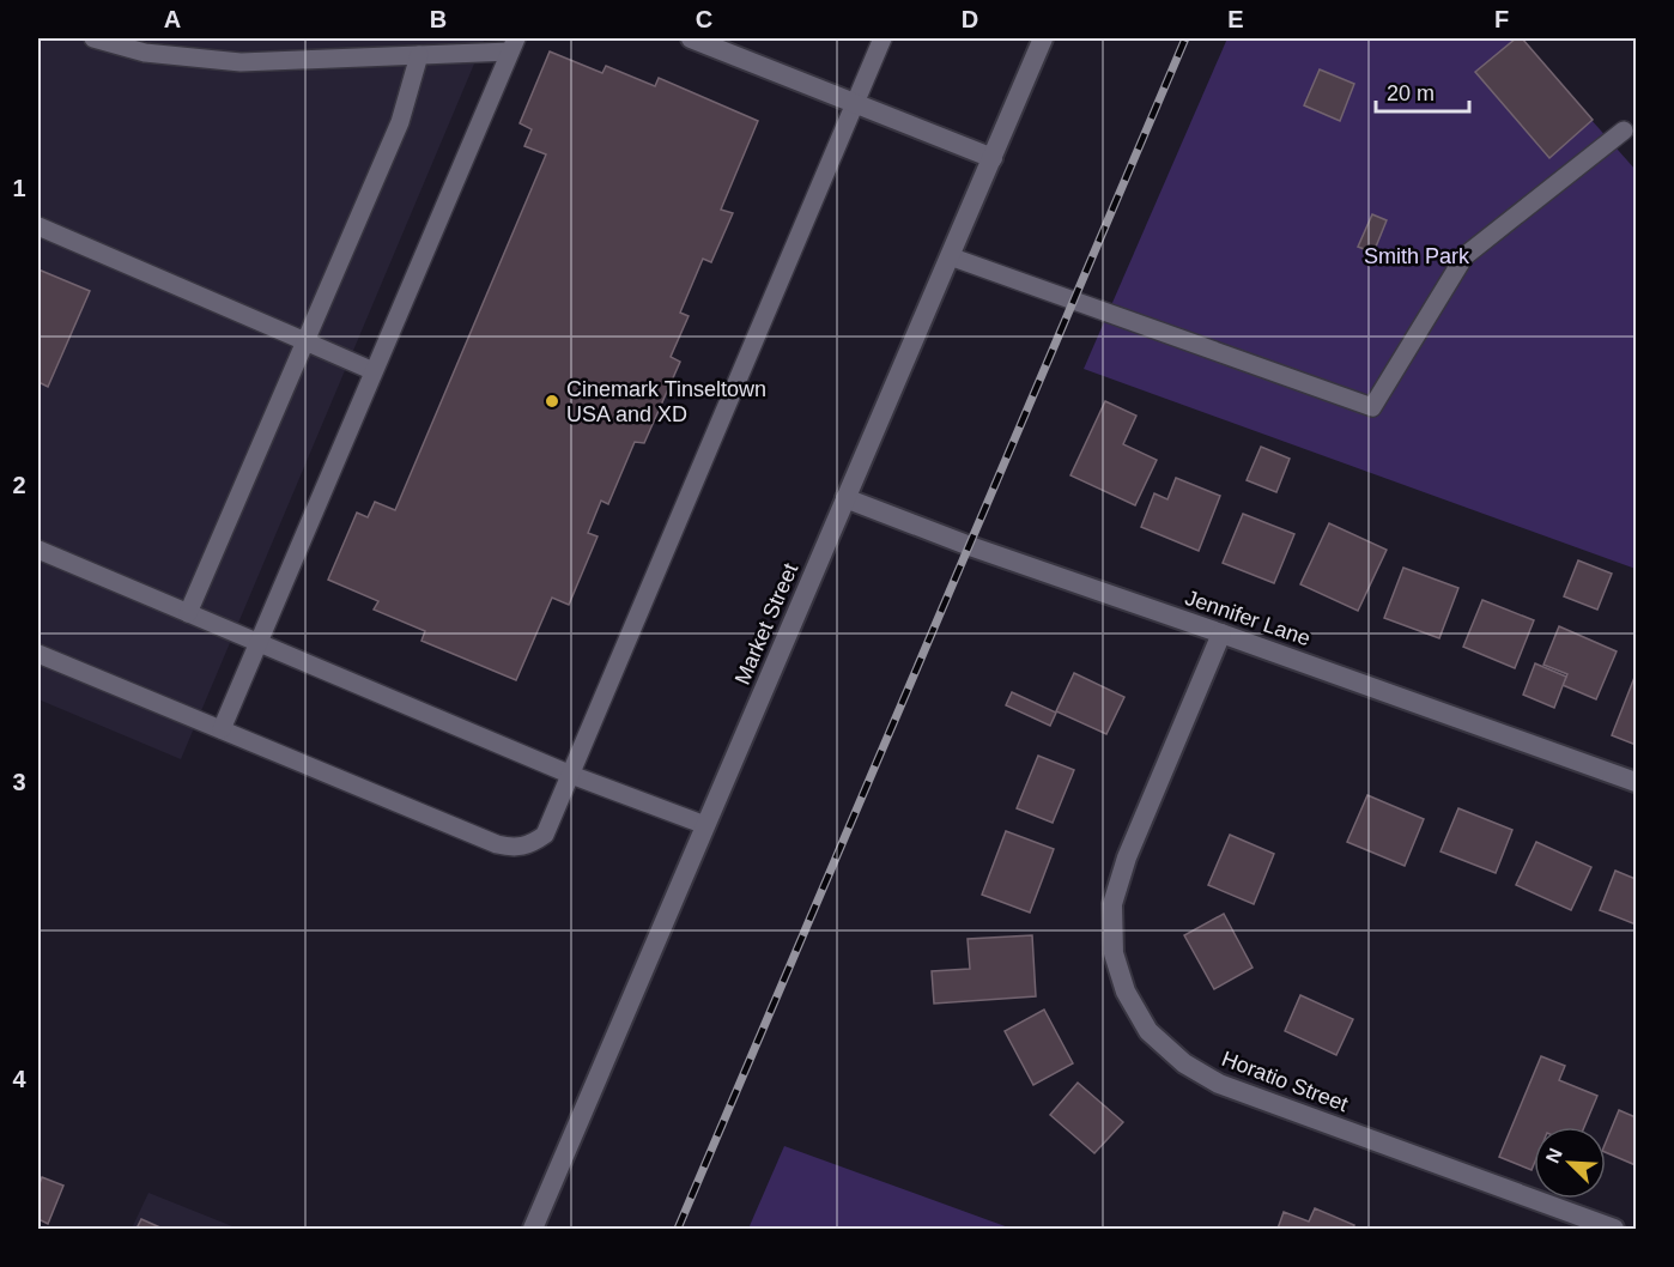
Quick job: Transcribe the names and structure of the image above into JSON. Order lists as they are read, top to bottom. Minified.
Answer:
{"streets":{"street":["Jennifer Lane","Market Street","Horatio Street"]},"crossings":[["Jennifer Lane","Market Street"],["Jennifer Lane","Horatio Street"]],"parks":["Smith Park"],"places":["Cinemark Tinseltown USA and XD"],"scale_bar":"20 m","north":"top left","grid":{"columns":["A","B","C","D","E","F"],"rows":["1","2","3","4"]}}
